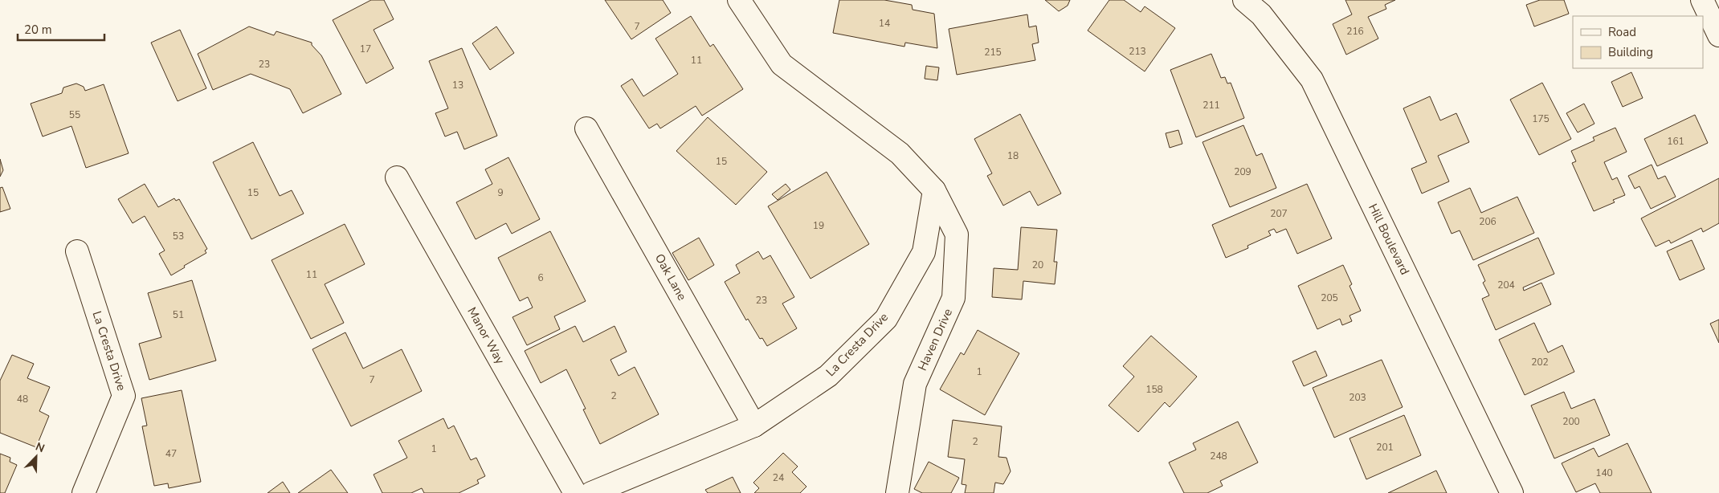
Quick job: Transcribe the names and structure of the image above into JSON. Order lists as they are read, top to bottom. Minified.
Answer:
{"streets":{"street":["Hill Boulevard","Oak Lane","Manor Way","Haven Drive","La Cresta Drive"]},"crossings":[["Oak Lane","La Cresta Drive"],["Haven Drive","La Cresta Drive"]],"house_numbers":["14","7","216","17","213","215","11","23","13","211","55","175","161","18","15","209","15","9","207","206","19","53","20","11","6","204","205","23","51","202","1","7","158","2","203","48","200","2","201","1","47","248","140","24"],"legend":["Road","Building"],"scale_bar":"20 m","north":"top right"}
